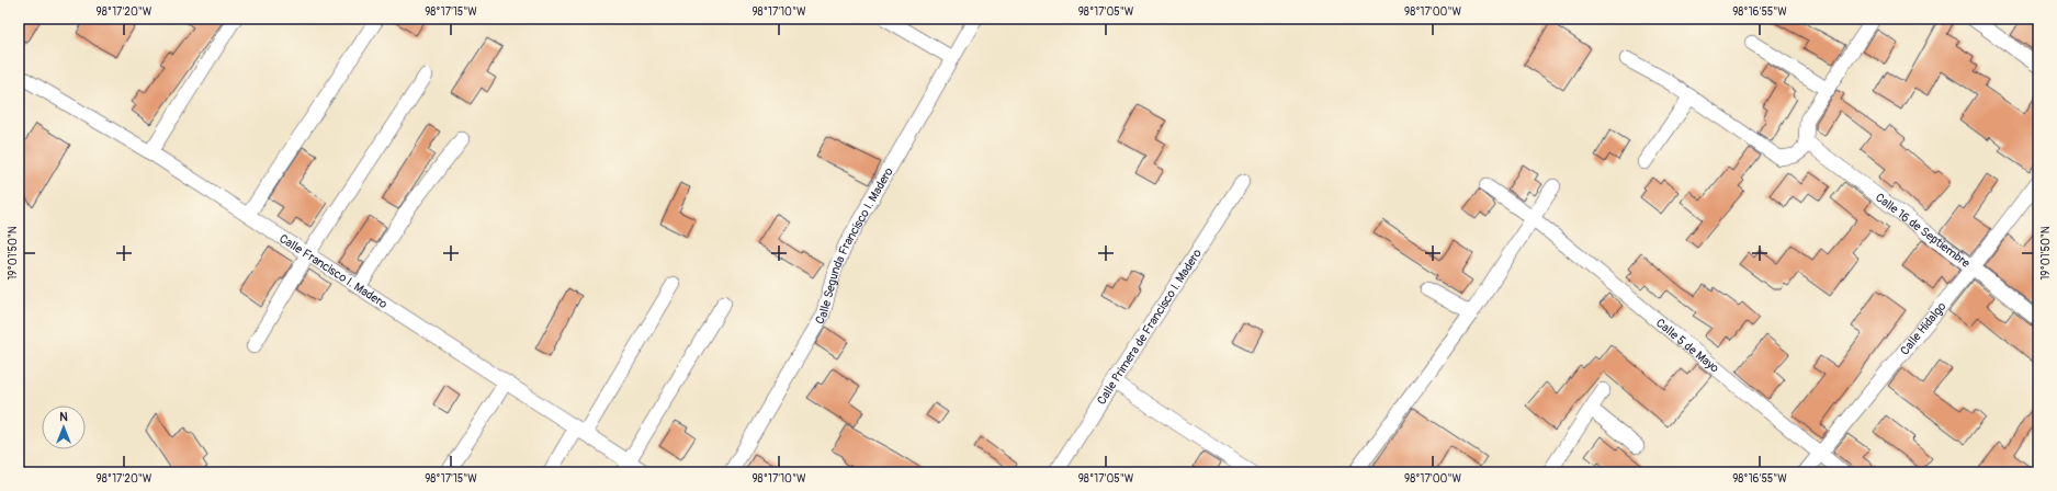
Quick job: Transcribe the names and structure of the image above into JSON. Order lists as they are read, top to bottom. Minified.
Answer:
{"streets":{"street":["Calle 16 de Septiembre","Calle Segunda Francisco I. Madero","Calle Francisco I. Madero","Calle Primera de Francisco I. Madero","Calle Hidalgo","Calle 5 de Mayo"]},"crossings":[["Calle 16 de Septiembre","Calle Hidalgo"],["Calle Hidalgo","Calle 5 de Mayo"]],"north":"top","coordinates":["98°17'20\"W","98°17'15\"W","98°17'10\"W","98°17'05\"W","98°17'00\"W","98°16'55\"W","19°01'50\"N"]}
